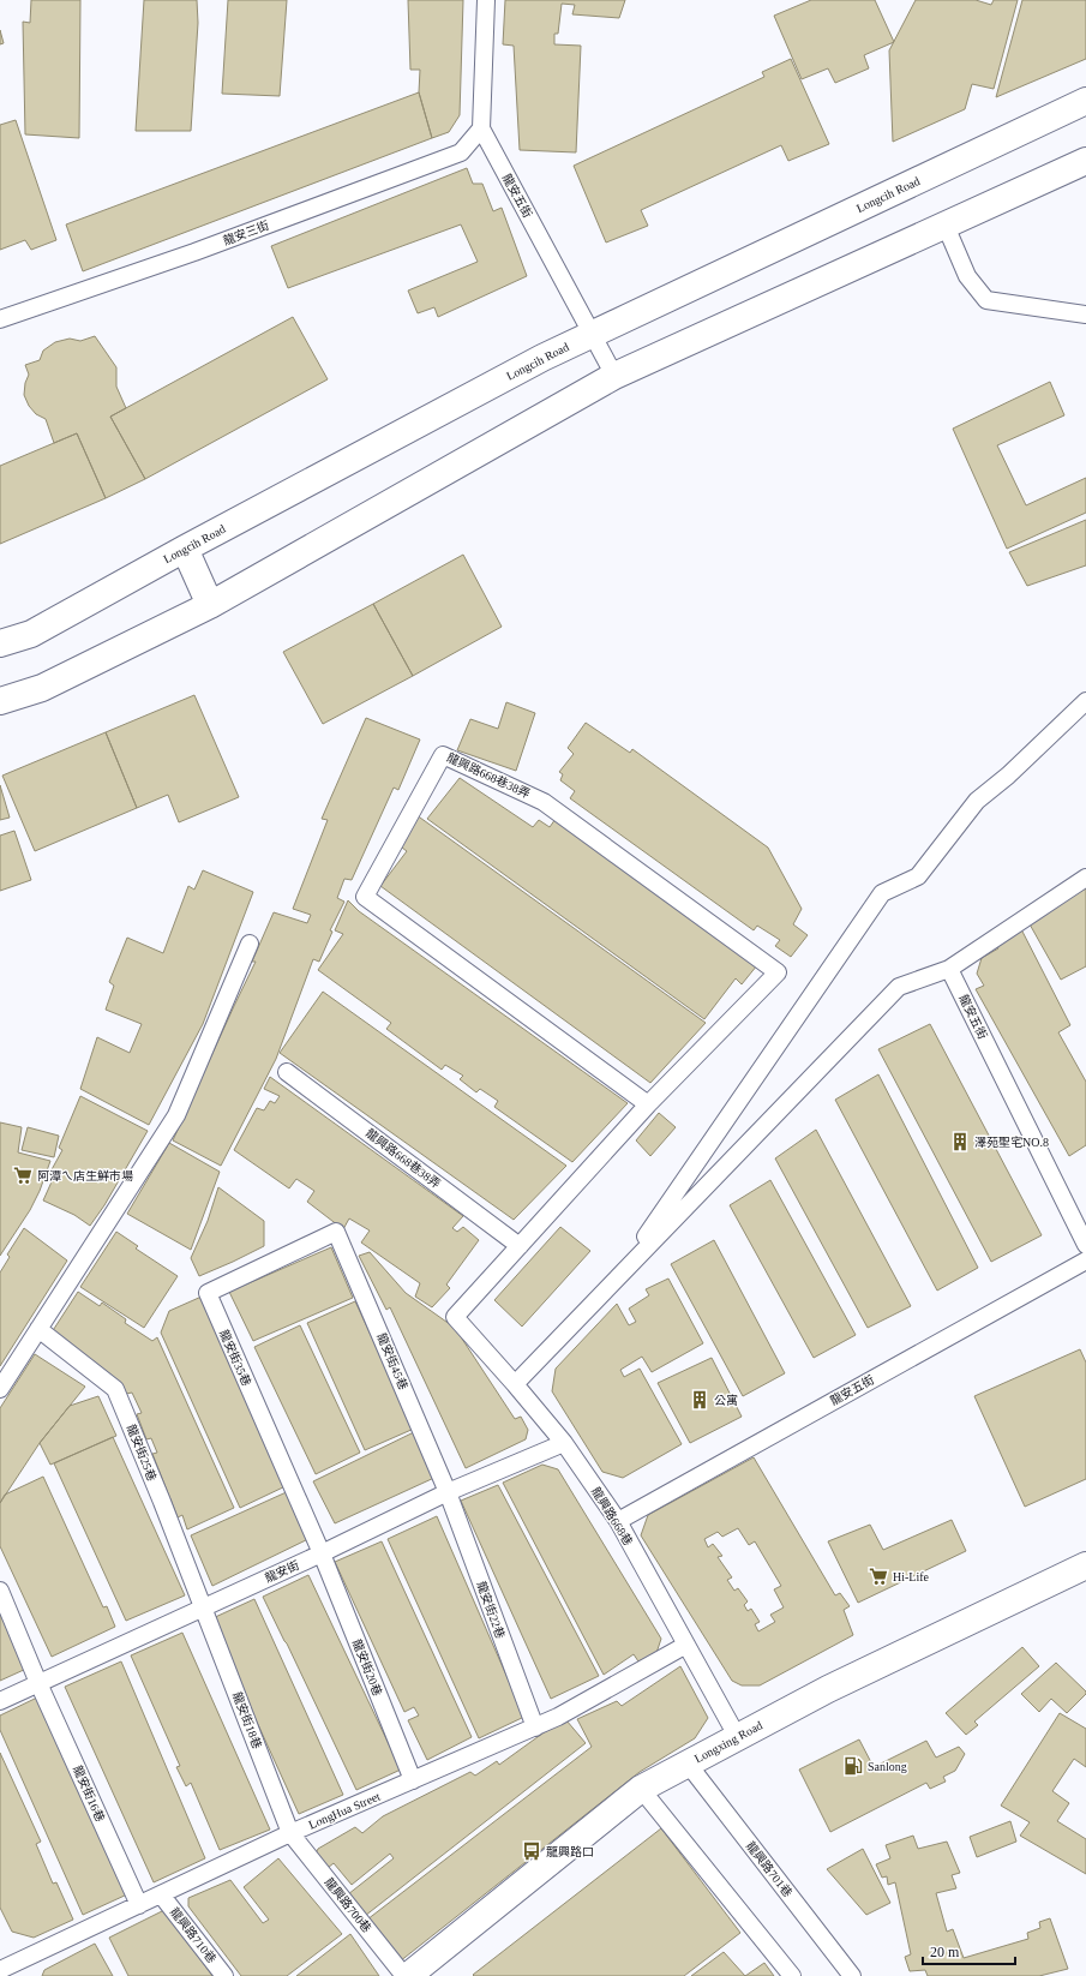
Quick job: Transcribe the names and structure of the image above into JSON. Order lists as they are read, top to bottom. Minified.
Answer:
{"streets":{"street":["Longcih Road","Longxing Road"],"lane":["龍安五街","龍安三街","龍興路668巷38弄","龍安街35巷","龍安街45巷","龍安街25巷","龍興路668巷","龍安街","龍安街22巷","龍安街20巷","龍安街18巷","龍安街16巷","LongHua Street","龍興路701巷","龍興路700巷","龍興路710巷"]},"crossings":[["Longcih Road","龍安五街"],["龍安五街","龍安三街"],["龍安五街","龍興路668巷"],["龍興路668巷38弄","龍興路668巷"],["龍安街35巷","龍安街45巷"],["龍安街35巷","龍安街"],["龍安街35巷","龍安街20巷"],["龍安街45巷","龍安街"],["龍安街45巷","龍安街22巷"],["龍安街25巷","龍安街"],["龍安街25巷","龍安街18巷"],["龍興路668巷","龍安街"],["龍興路668巷","Longxing Road"],["龍興路668巷","LongHua Street"],["龍安街","龍安街22巷"],["龍安街","龍安街20巷"],["龍安街","龍安街18巷"],["龍安街","龍安街16巷"],["龍安街22巷","LongHua Street"],["龍安街20巷","LongHua Street"],["龍安街18巷","LongHua Street"],["龍安街18巷","龍興路700巷"],["Longxing Road","龍興路701巷"],["Longxing Road","龍興路700巷"],["龍安街16巷","LongHua Street"],["LongHua Street","龍興路700巷"],["LongHua Street","龍興路710巷"]],"places":{"building":["澤苑聖宅NO.8","公寓"],"supermarket":["阿潭ㄟ店生鮮市場","Hi-Life"],"fuel station":["Sanlong"],"bus stop":["龍興路口"]},"scale_bar":"20 m"}
